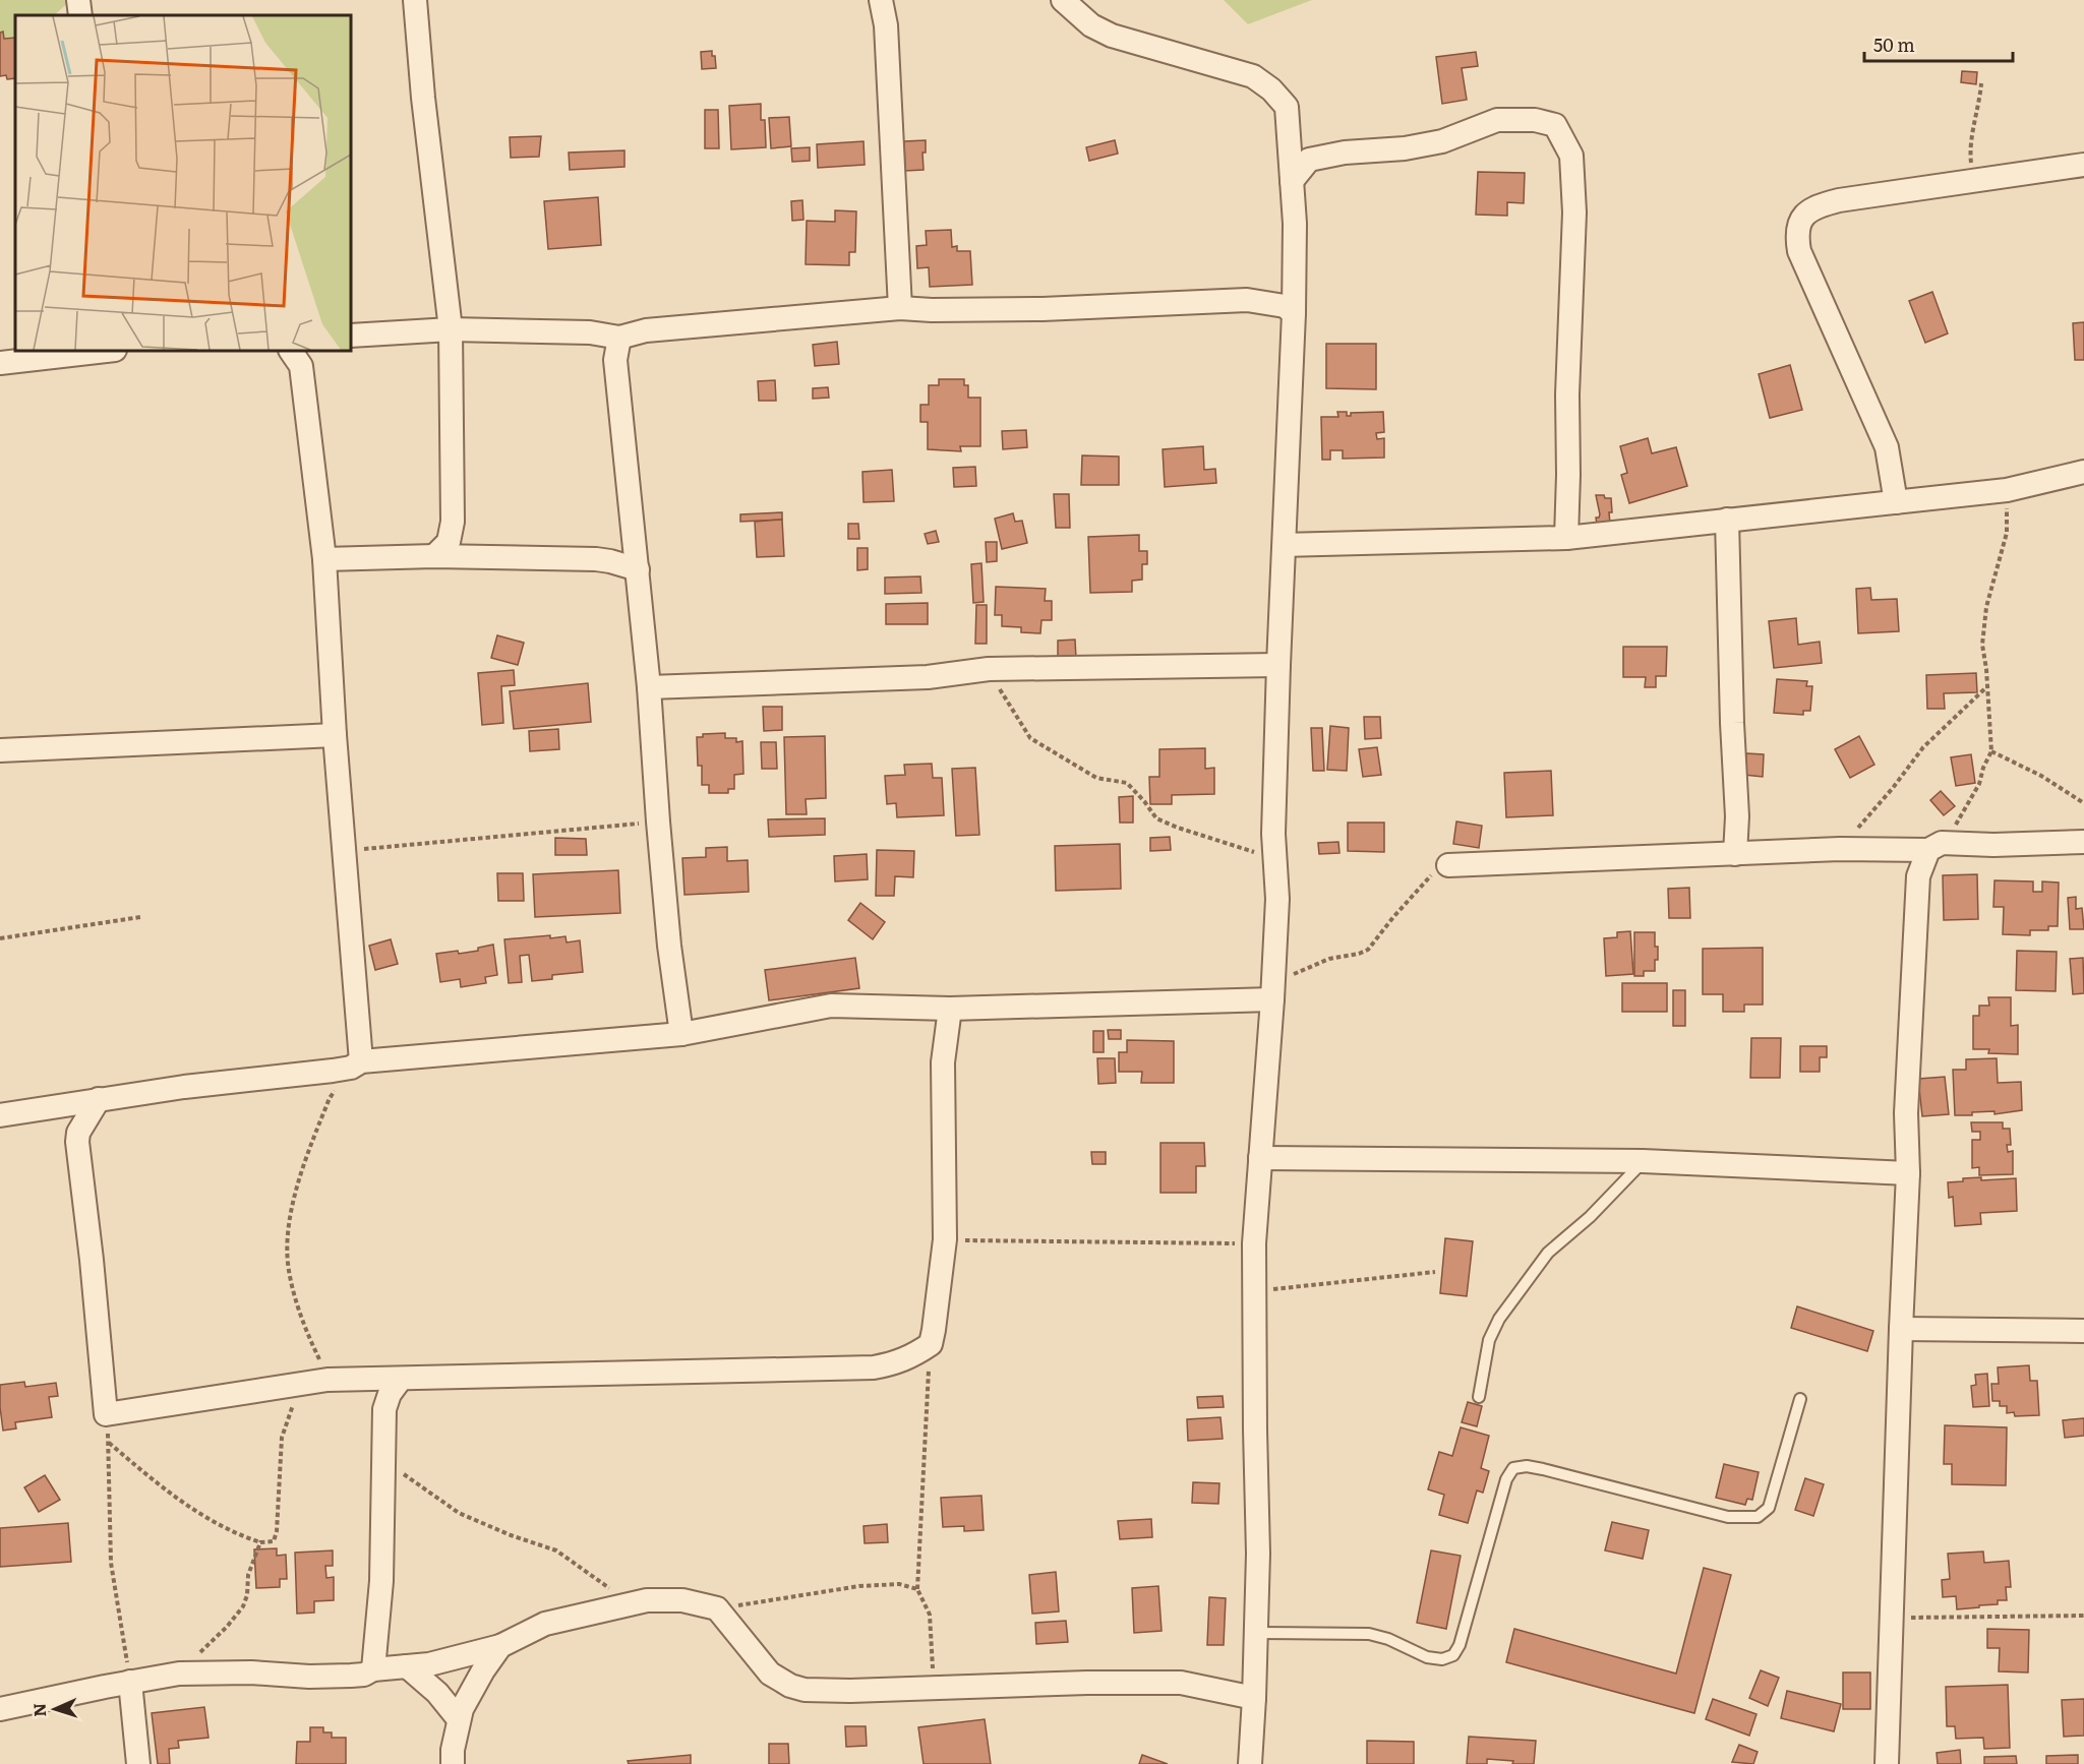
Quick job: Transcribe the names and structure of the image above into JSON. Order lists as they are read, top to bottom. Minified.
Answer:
{"scale_bar":"50 m","north":"left"}
